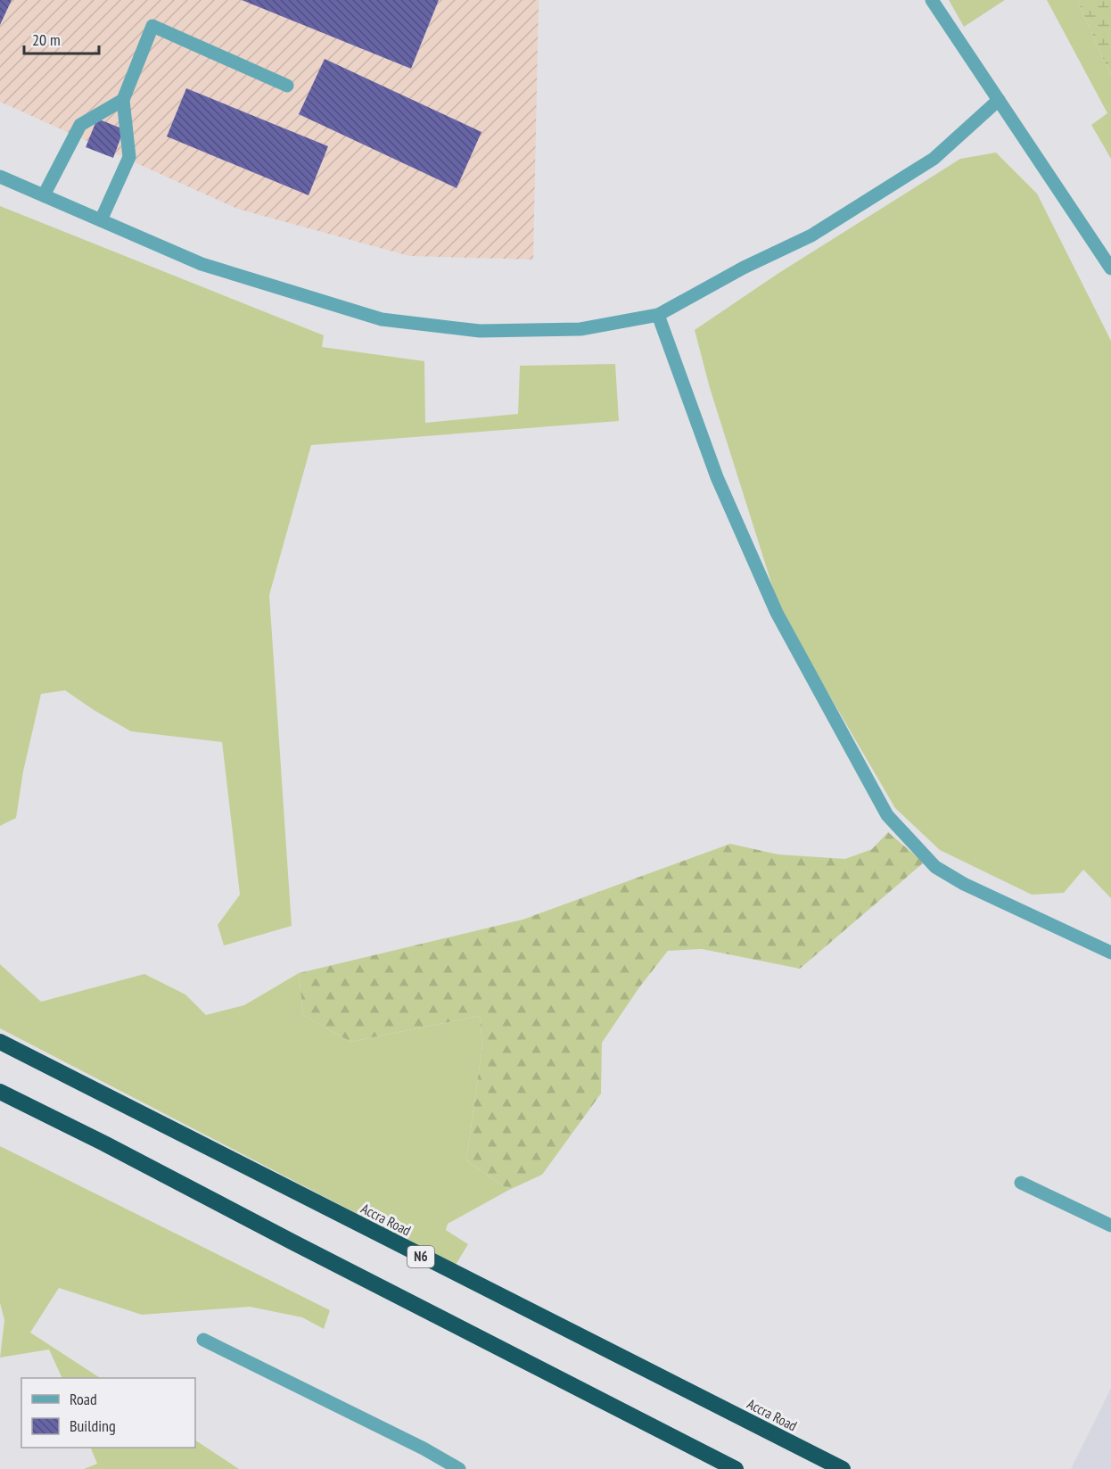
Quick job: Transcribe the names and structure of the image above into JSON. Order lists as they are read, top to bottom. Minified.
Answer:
{"streets":{"highway":["Accra Road","N6"]},"legend":["Road","Building"],"scale_bar":"20 m"}
